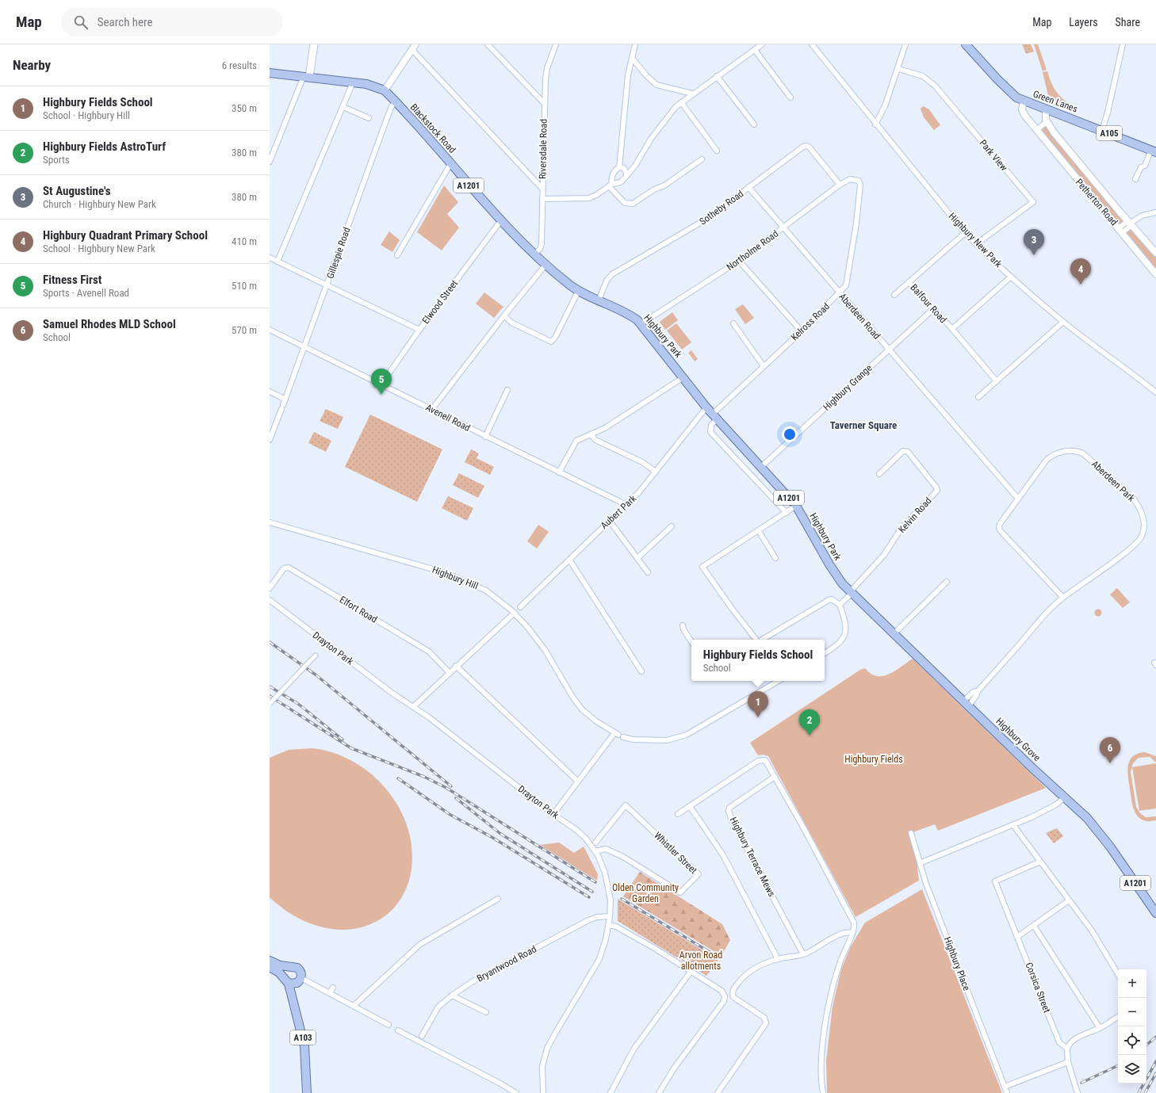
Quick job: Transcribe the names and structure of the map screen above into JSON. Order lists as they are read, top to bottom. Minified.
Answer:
{"streets":{"main road":["Green Lanes","Blackstock Road","A105","A1201","Highbury Park","Highbury Grove","A103"],"street":["Riversdale Road","Park View","Petherton Road","Sotheby Road","Highbury New Park","Northolme Road","Gillespie Road","Elwood Street","Balfour Road","Aberdeen Road","Kelross Road","Highbury Grange","Avenell Road","Aberdeen Park","Aubert Park","Kelvin Road","Highbury Hill","Elfort Road","Drayton Park","Whistler Street","Highbury Terrace Mews","Bryantwood Road","Highbury Place","Corsica Street"]},"crossings":[["Green Lanes","Petherton Road"],["Blackstock Road","Riversdale Road"],["Blackstock Road","Gillespie Road"],["Blackstock Road","Elwood Street"],["Blackstock Road","Highbury Park"],["Park View","Highbury New Park"],["Sotheby Road","Northolme Road"],["Sotheby Road","Aberdeen Road"],["Sotheby Road","Highbury Park"],["Highbury New Park","Balfour Road"],["Northolme Road","Aberdeen Road"],["Northolme Road","Kelross Road"],["Northolme Road","Highbury Park"],["Gillespie Road","Avenell Road"],["Elwood Street","Avenell Road"],["Balfour Road","Highbury Grange"],["Aberdeen Road","Kelross Road"],["Aberdeen Road","Highbury Grange"],["Aberdeen Road","Aberdeen Park"],["Kelross Road","Highbury Park"],["Highbury Park","Highbury Grange"],["Highbury Park","Aubert Park"],["Highbury Park","Kelvin Road"],["Highbury Park","Highbury Grove"],["Avenell Road","Aubert Park"],["Aberdeen Park","Highbury Grove"],["Kelvin Road","Highbury Grove"],["Drayton Park","Whistler Street"],["Drayton Park","Bryantwood Road"]],"districts":["Taverner Square"],"parks":["Highbury Fields","Olden Community Garden","Arvon Road allotments"],"page":{"header":"Map","search":"Search here","nav":["Map","Layers","Share"],"heading":["Nearby","6 results"],"list":[{"mark":"1","name":"Highbury Fields School","note":"School · Highbury Hill","value":"350 m"},{"mark":"2","name":"Highbury Fields AstroTurf","note":"Sports","value":"380 m"},{"mark":"3","name":"St Augustine's","note":"Church · Highbury New Park","value":"380 m"},{"mark":"4","name":"Highbury Quadrant Primary School","note":"School · Highbury New Park","value":"410 m"},{"mark":"5","name":"Fitness First","note":"Sports · Avenell Road","value":"510 m"},{"mark":"6","name":"Samuel Rhodes MLD School","note":"School","value":"570 m"}],"pins":["3","4","5","1","2","6"],"popup":["Highbury Fields School","School"],"map_buttons":["+","−"]}}
